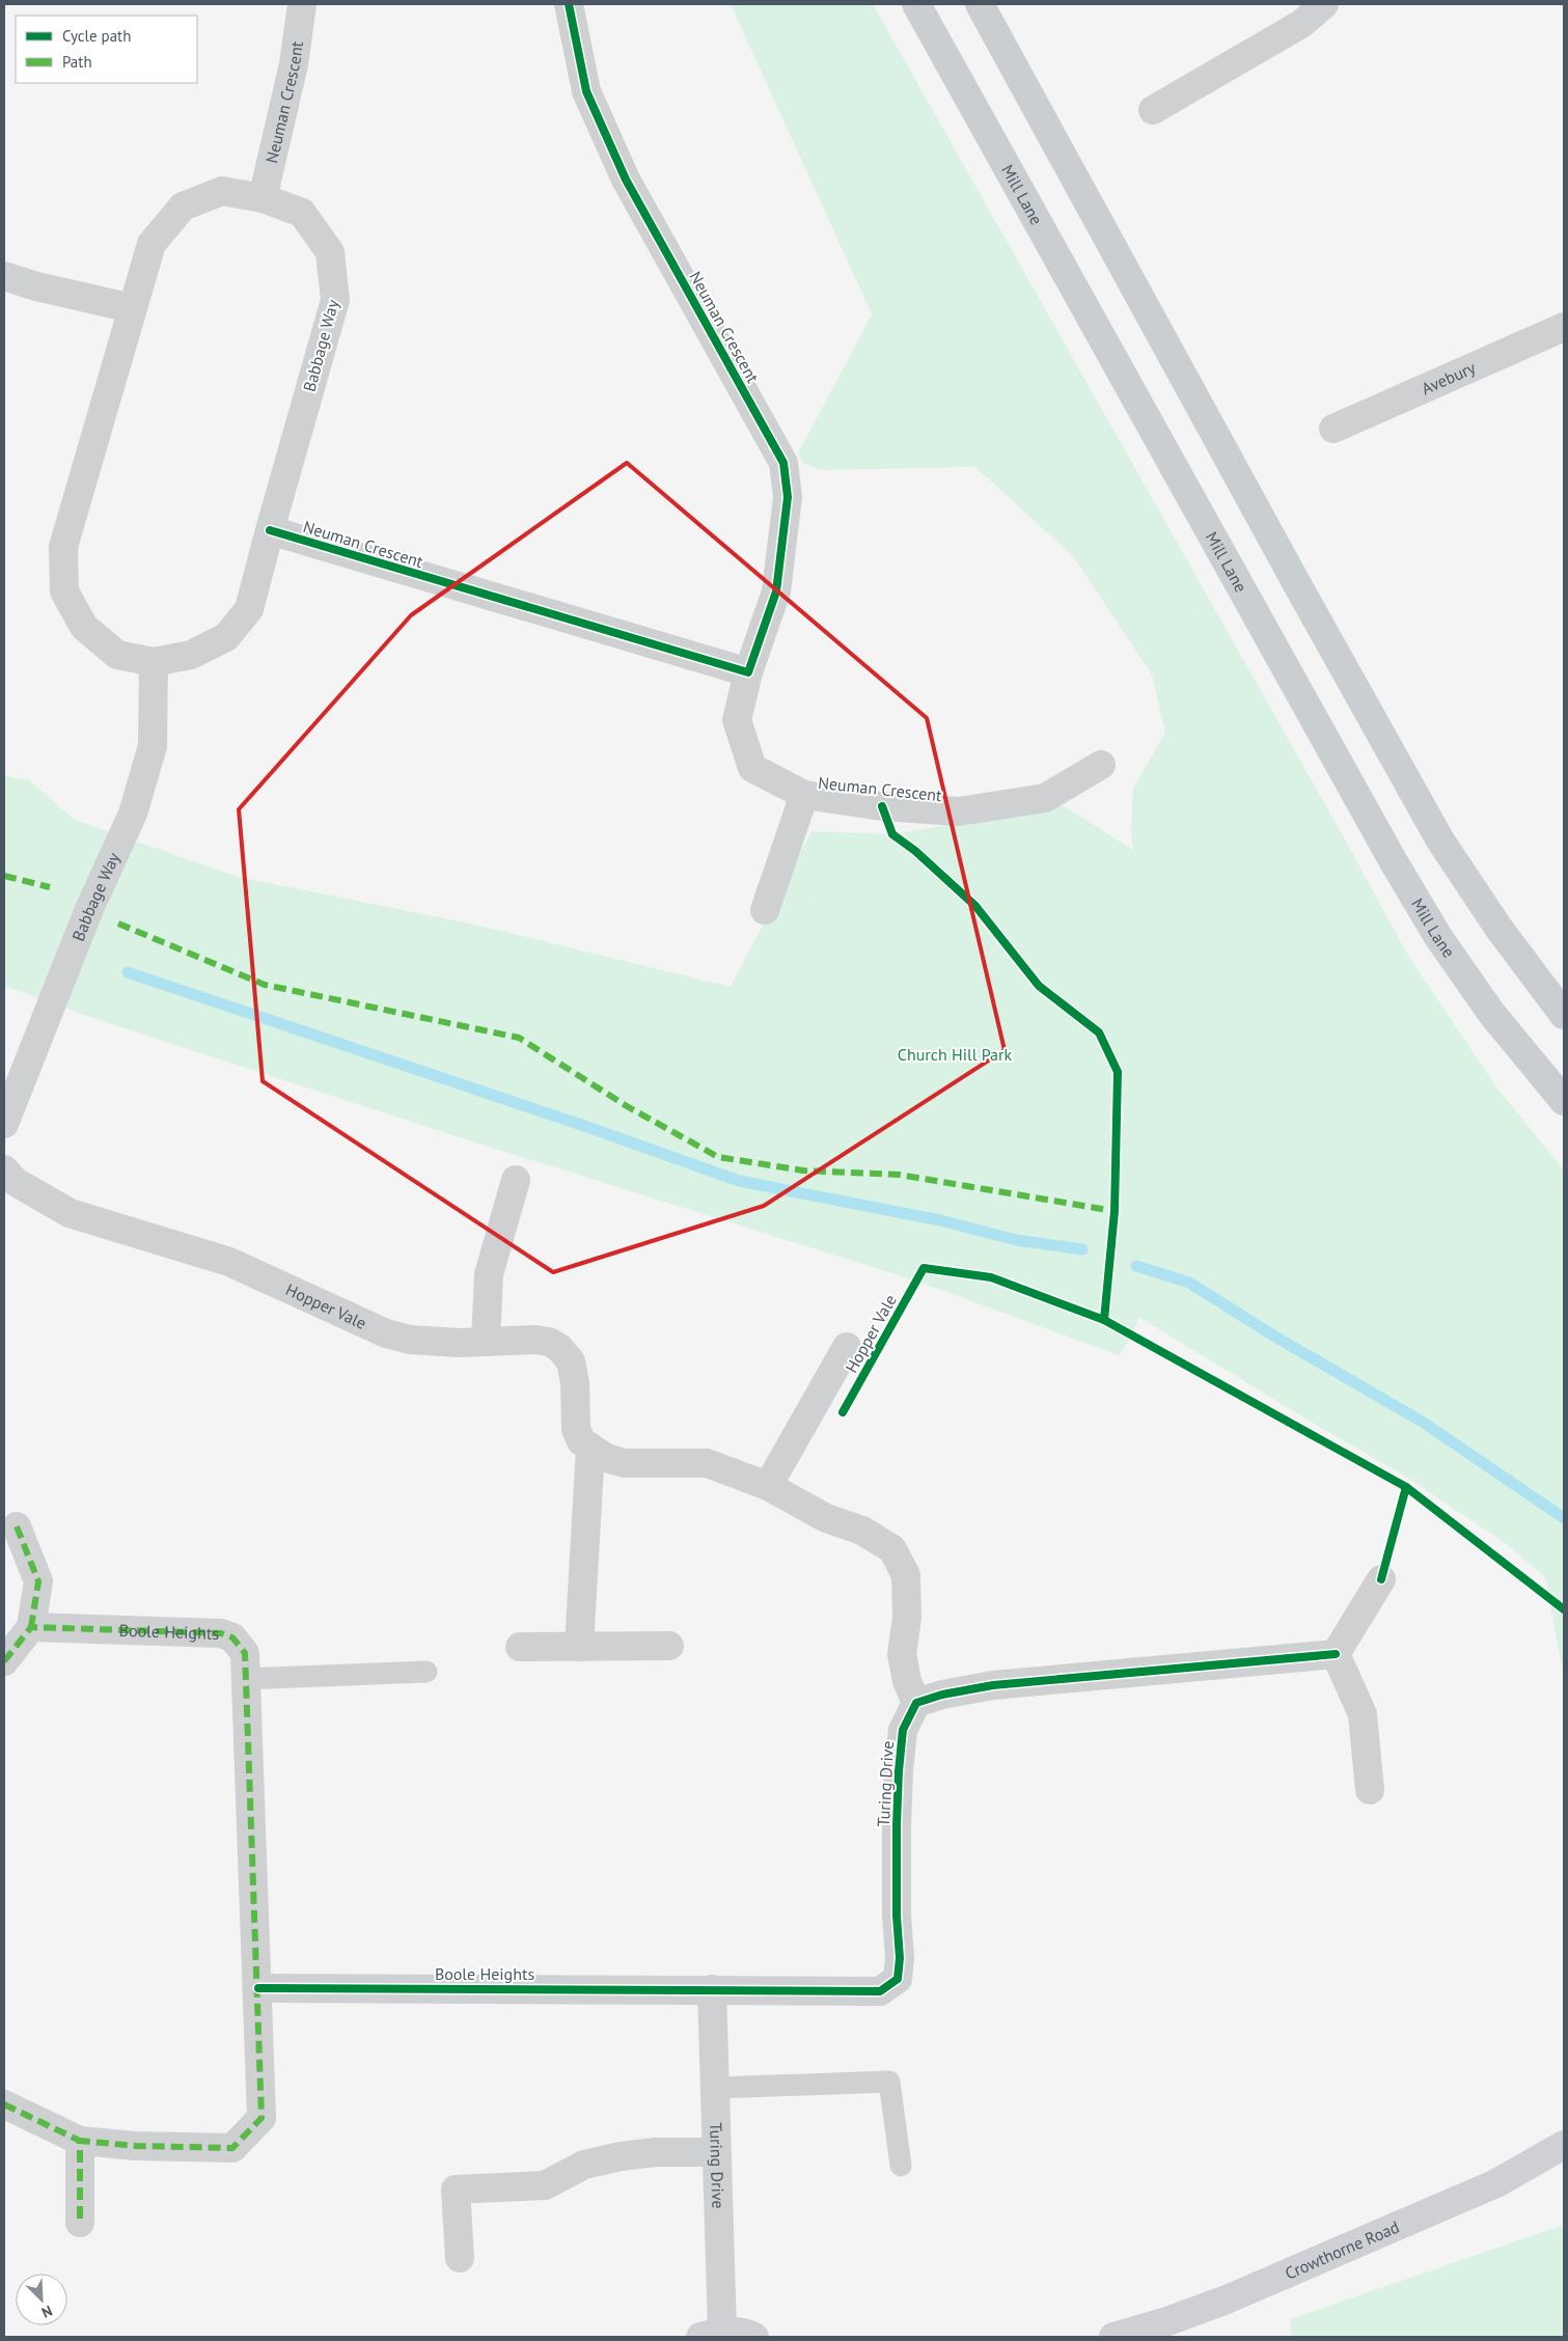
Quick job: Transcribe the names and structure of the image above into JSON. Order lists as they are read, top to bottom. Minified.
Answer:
{"streets":{"main road":["Mill Lane"],"street":["Neuman Crescent","Babbage Way","Avebury","Hopper Vale","Boole Heights","Turing Drive","Crowthorne Road"]},"crossings":[["Neuman Crescent","Babbage Way"],["Hopper Vale","Turing Drive"],["Boole Heights","Turing Drive"]],"parks":["Church Hill Park"],"legend":["Cycle path","Path"],"north":"bottom right"}
